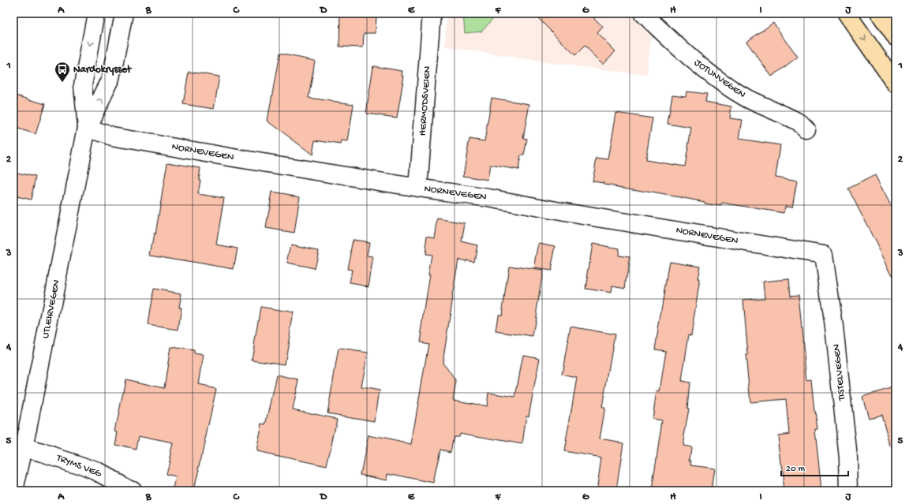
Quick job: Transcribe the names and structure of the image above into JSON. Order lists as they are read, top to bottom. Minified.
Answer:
{"streets":{"street":["JOTUNVEGEN","HERMODSVEIEN","NORNEVEGEN","UTLEIRVEGEN","TISTELVEGEN","TRYMS VEG"]},"crossings":[["HERMODSVEIEN","NORNEVEGEN"],["NORNEVEGEN","UTLEIRVEGEN"],["NORNEVEGEN","TISTELVEGEN"],["UTLEIRVEGEN","TRYMS VEG"]],"places":{"bus stop":["Nardokrysset"]},"scale_bar":"20 m","grid":{"columns":["A","B","C","D","E","F","G","H","I","J"],"rows":["1","2","3","4","5"]}}
